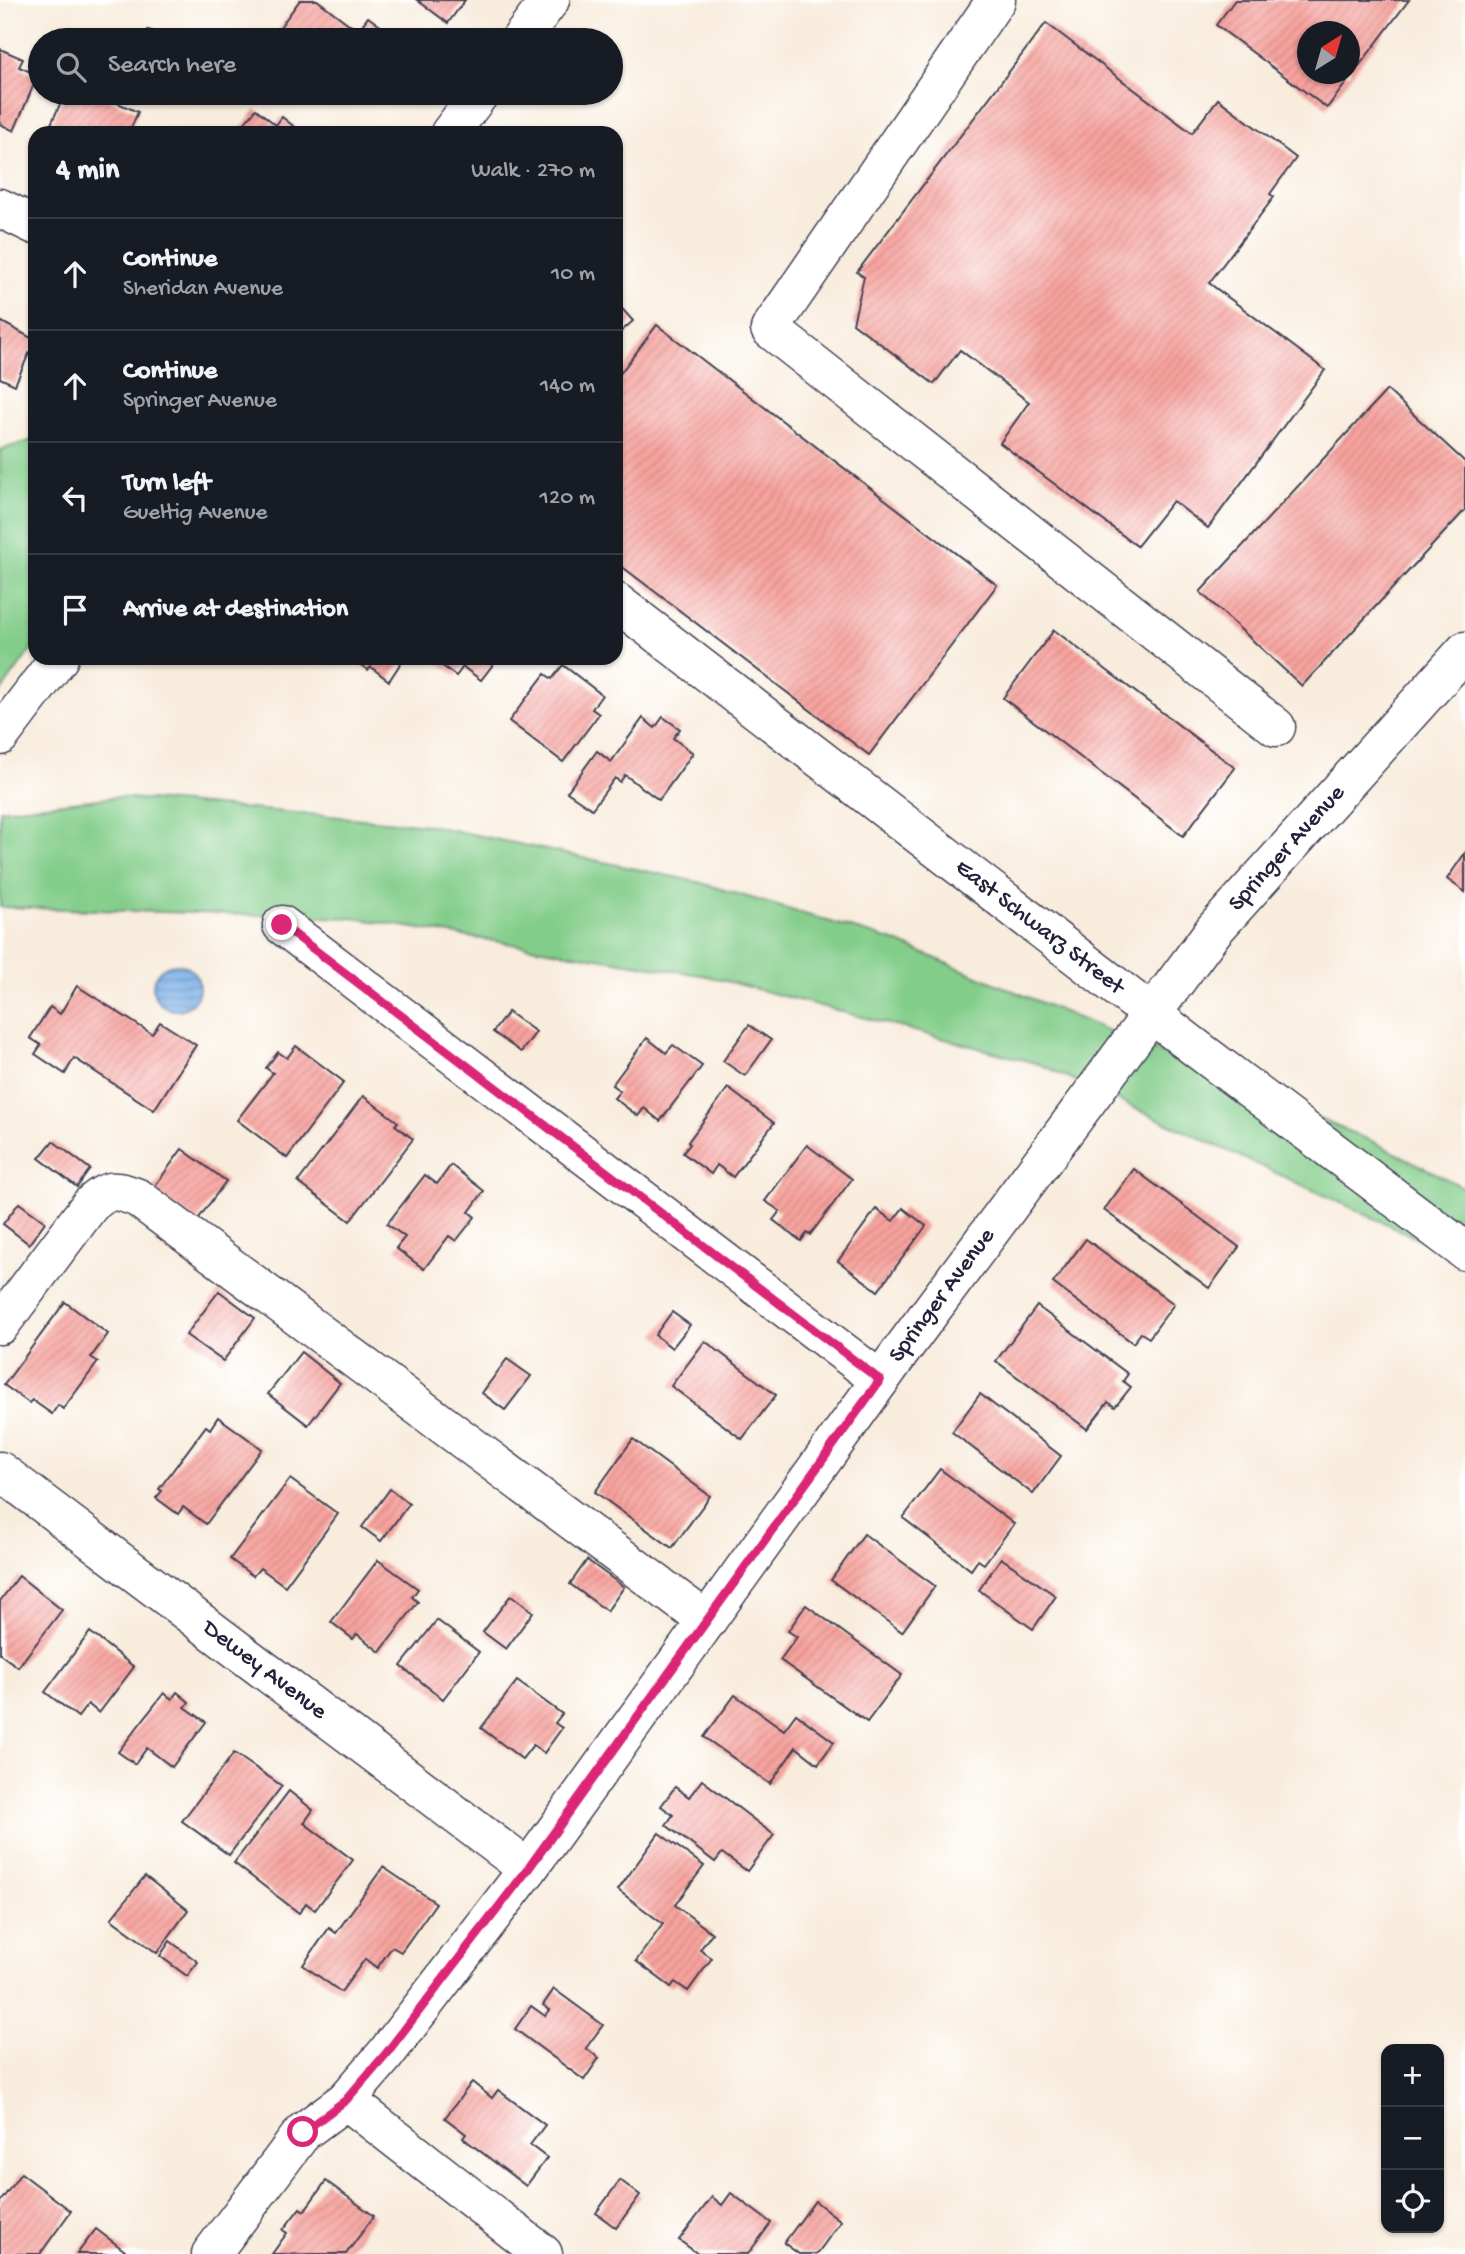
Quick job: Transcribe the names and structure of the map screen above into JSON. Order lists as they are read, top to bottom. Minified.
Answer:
{"streets":{"street":["Springer Avenue","East Schwarz Street","Dewey Avenue"]},"crossings":[["Springer Avenue","East Schwarz Street"],["Springer Avenue","Dewey Avenue"]],"north":"top right","page":{"search":"Search here","heading":["4 min","Walk · 270 m"],"list":[["Continue","Sheridan Avenue","10 m"],["Continue","Springer Avenue","140 m"],["Turn left","Gueltig Avenue","120 m"],"Arrive at destination"],"map_buttons":["+","−"]}}
